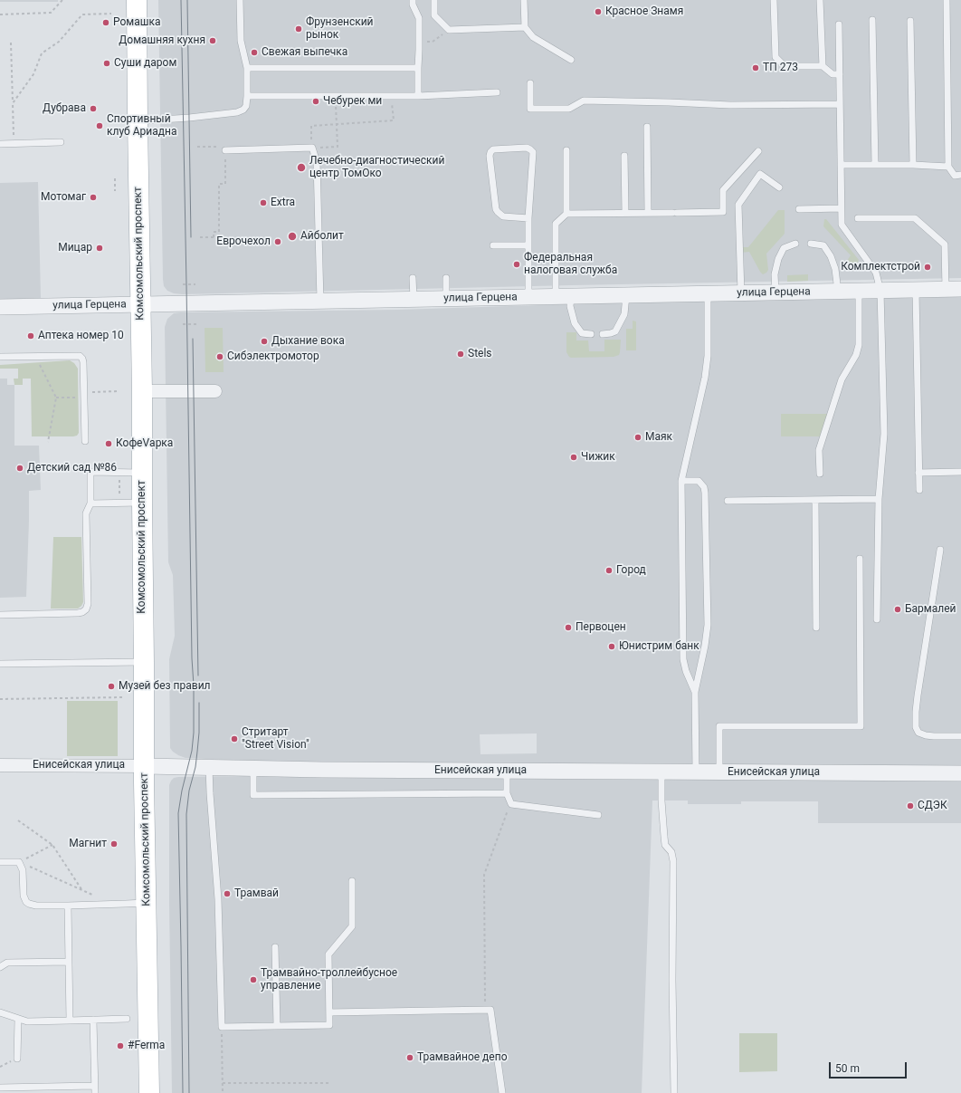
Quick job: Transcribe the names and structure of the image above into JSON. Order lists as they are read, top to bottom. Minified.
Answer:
{"streets":{"main road":["Комсомольский проспект"],"street":["улица Герцена","Енисейская улица"]},"crossings":[["Комсомольский проспект","улица Герцена"],["Комсомольский проспект","Енисейская улица"]],"places":["Красное Знамя","Ромашка","Фрунзенский рынок","Домашняя кухня","Свежая выпечка","Суши даром","ТП 273","Чебурек ми","Дубрава","Спортивный клуб Ариадна","Лечебно-диагностический центр ТомОко","Мотомаг","Extra","Айболит","Еврочехол","Мицар","Федеральная налоговая служба","Комплектстрой","Аптека номер 10","Дыхание вока","Stels","Сибэлектромотор","Маяк","КофеVарка","Чижик","Детский сад №86","Город","Бармалей","Первоцен","Юнистрим банк","Музей без правил","Стритарт \"Street Vision\"","СДЭК","Магнит","Трамвай","Трамвайно-троллейбусное управление","#Ferma","Трамвайное депо"],"scale_bar":"50 m"}
